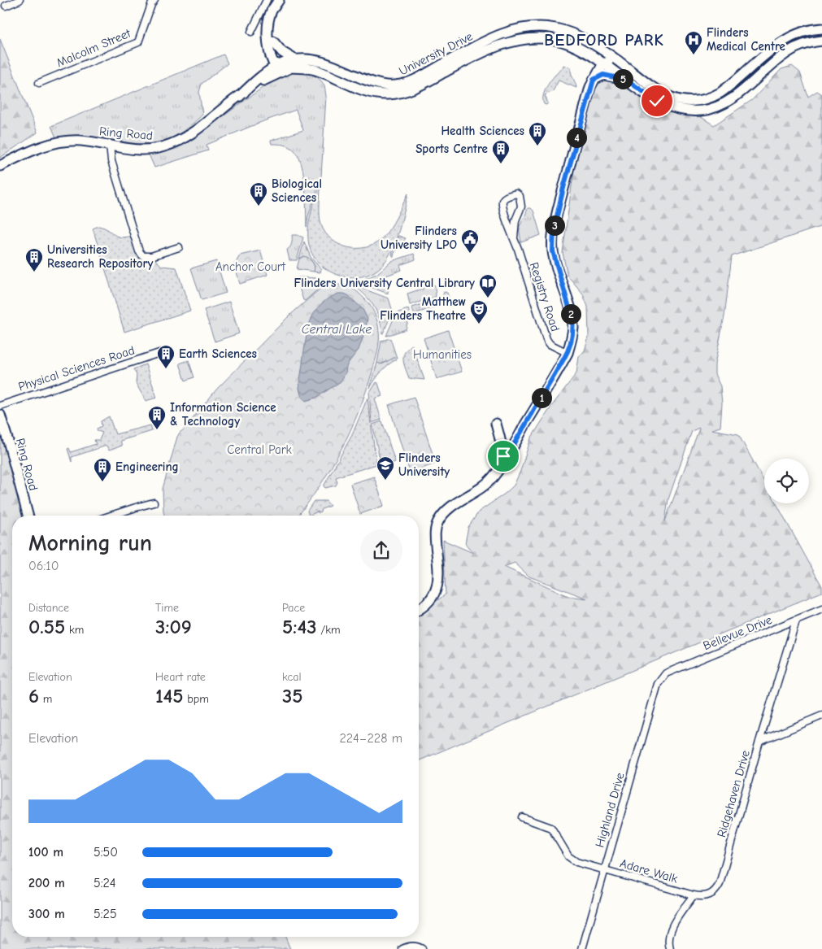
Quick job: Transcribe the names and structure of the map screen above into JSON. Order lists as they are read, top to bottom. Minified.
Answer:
{"streets":{"street":["Malcolm Street","University Drive","Ring Road","Registry Road","Physical Sciences Road","Bellevue Drive","Ridgehaven Drive","Highland Drive","Adare Walk"]},"crossings":[["University Drive","Ring Road"],["Bellevue Drive","Ridgehaven Drive"],["Bellevue Drive","Highland Drive"],["Ridgehaven Drive","Adare Walk"],["Highland Drive","Adare Walk"]],"districts":["BEDFORD PARK"],"water":["Central Lake"],"parks":["Anchor Court","Humanities","Central Park"],"places":{"hospital":["Flinders Medical Centre"],"building":["Health Sciences","Sports Centre","Biological Sciences","Universities Research Repository","Earth Sciences","Information Science & Technology","Engineering"],"public building":["Flinders University LPO"],"library":["Flinders University Central Library"],"theatre":["Matthew Flinders Theatre"],"school or university":["Flinders University"]},"page":{"pins":["5","4","3","2","1"],"heading":["Morning run","06:10"],"stats":[["Distance","0.55 km"],["Time","3:09"],["Pace","5:43 /km"],["Elevation","6 m"],["Heart rate","145 bpm"],["kcal","35"]],"chart":["Elevation","224–228 m"],"list":[{"name":"100 m","note":"5:50"},{"name":"200 m","note":"5:24"},{"name":"300 m","note":"5:25"}]}}
